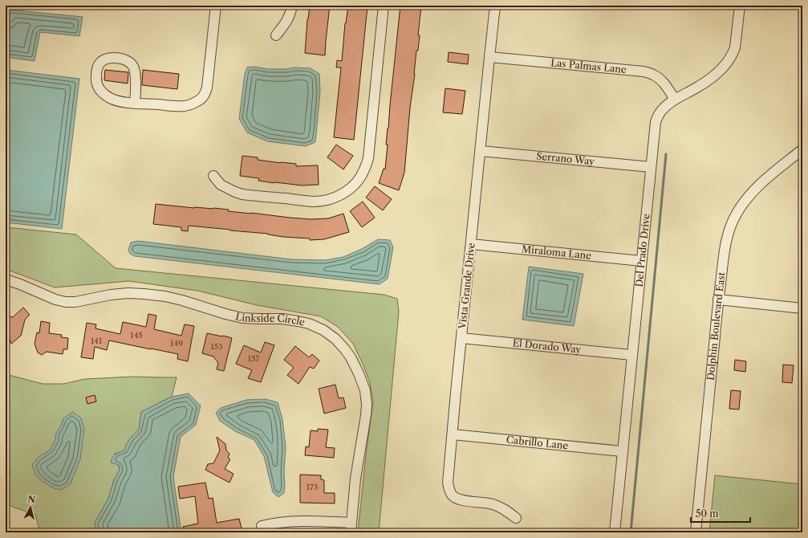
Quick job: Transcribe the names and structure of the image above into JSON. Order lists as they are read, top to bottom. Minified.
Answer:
{"streets":{"street":["Las Palmas Lane","Serrano Way","Del Prado Drive","Miraloma Lane","Vista Grande Drive","Linkside Circle","Dolphin Boulevard East","El Dorado Way","Cabrillo Lane"]},"crossings":[["Las Palmas Lane","Del Prado Drive"],["Las Palmas Lane","Vista Grande Drive"],["Serrano Way","Del Prado Drive"],["Serrano Way","Vista Grande Drive"],["Del Prado Drive","Miraloma Lane"],["Del Prado Drive","El Dorado Way"],["Del Prado Drive","Cabrillo Lane"],["Miraloma Lane","Vista Grande Drive"],["Vista Grande Drive","El Dorado Way"],["Vista Grande Drive","Cabrillo Lane"]],"house_numbers":["145","141","149","153","157","173"],"scale_bar":"50 m","north":"top"}
